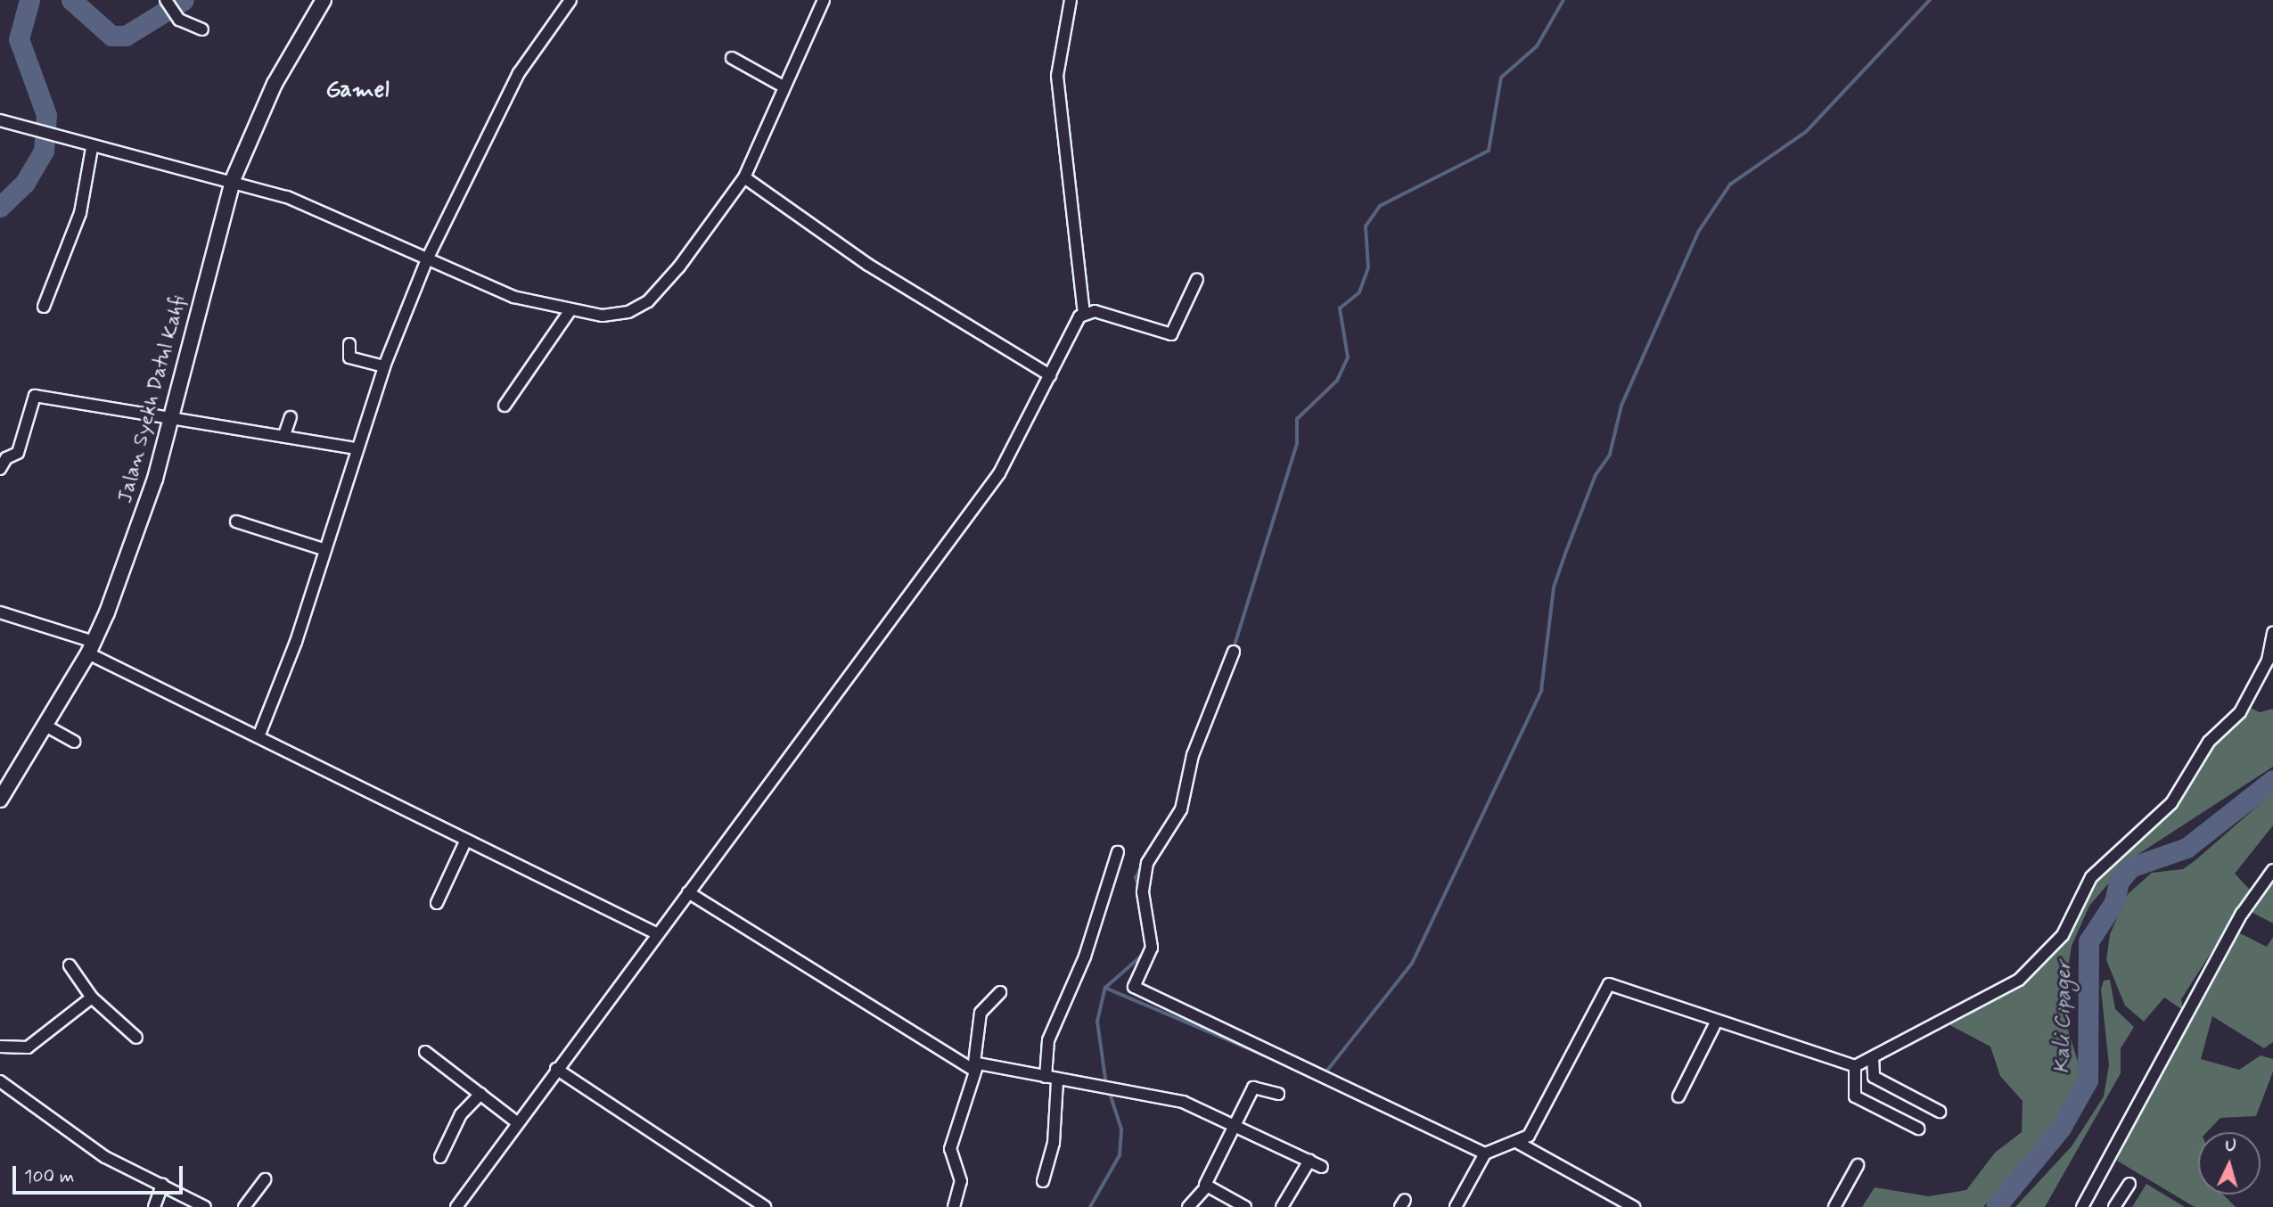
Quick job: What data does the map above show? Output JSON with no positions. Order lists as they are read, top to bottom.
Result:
{
  "streets": {
    "street": ["Jalan Syekh Datul Kahfi"]
  },
  "districts": ["Gamel"],
  "water": ["Kali Cipager"],
  "scale_bar": "100 m",
  "north": "top"
}
